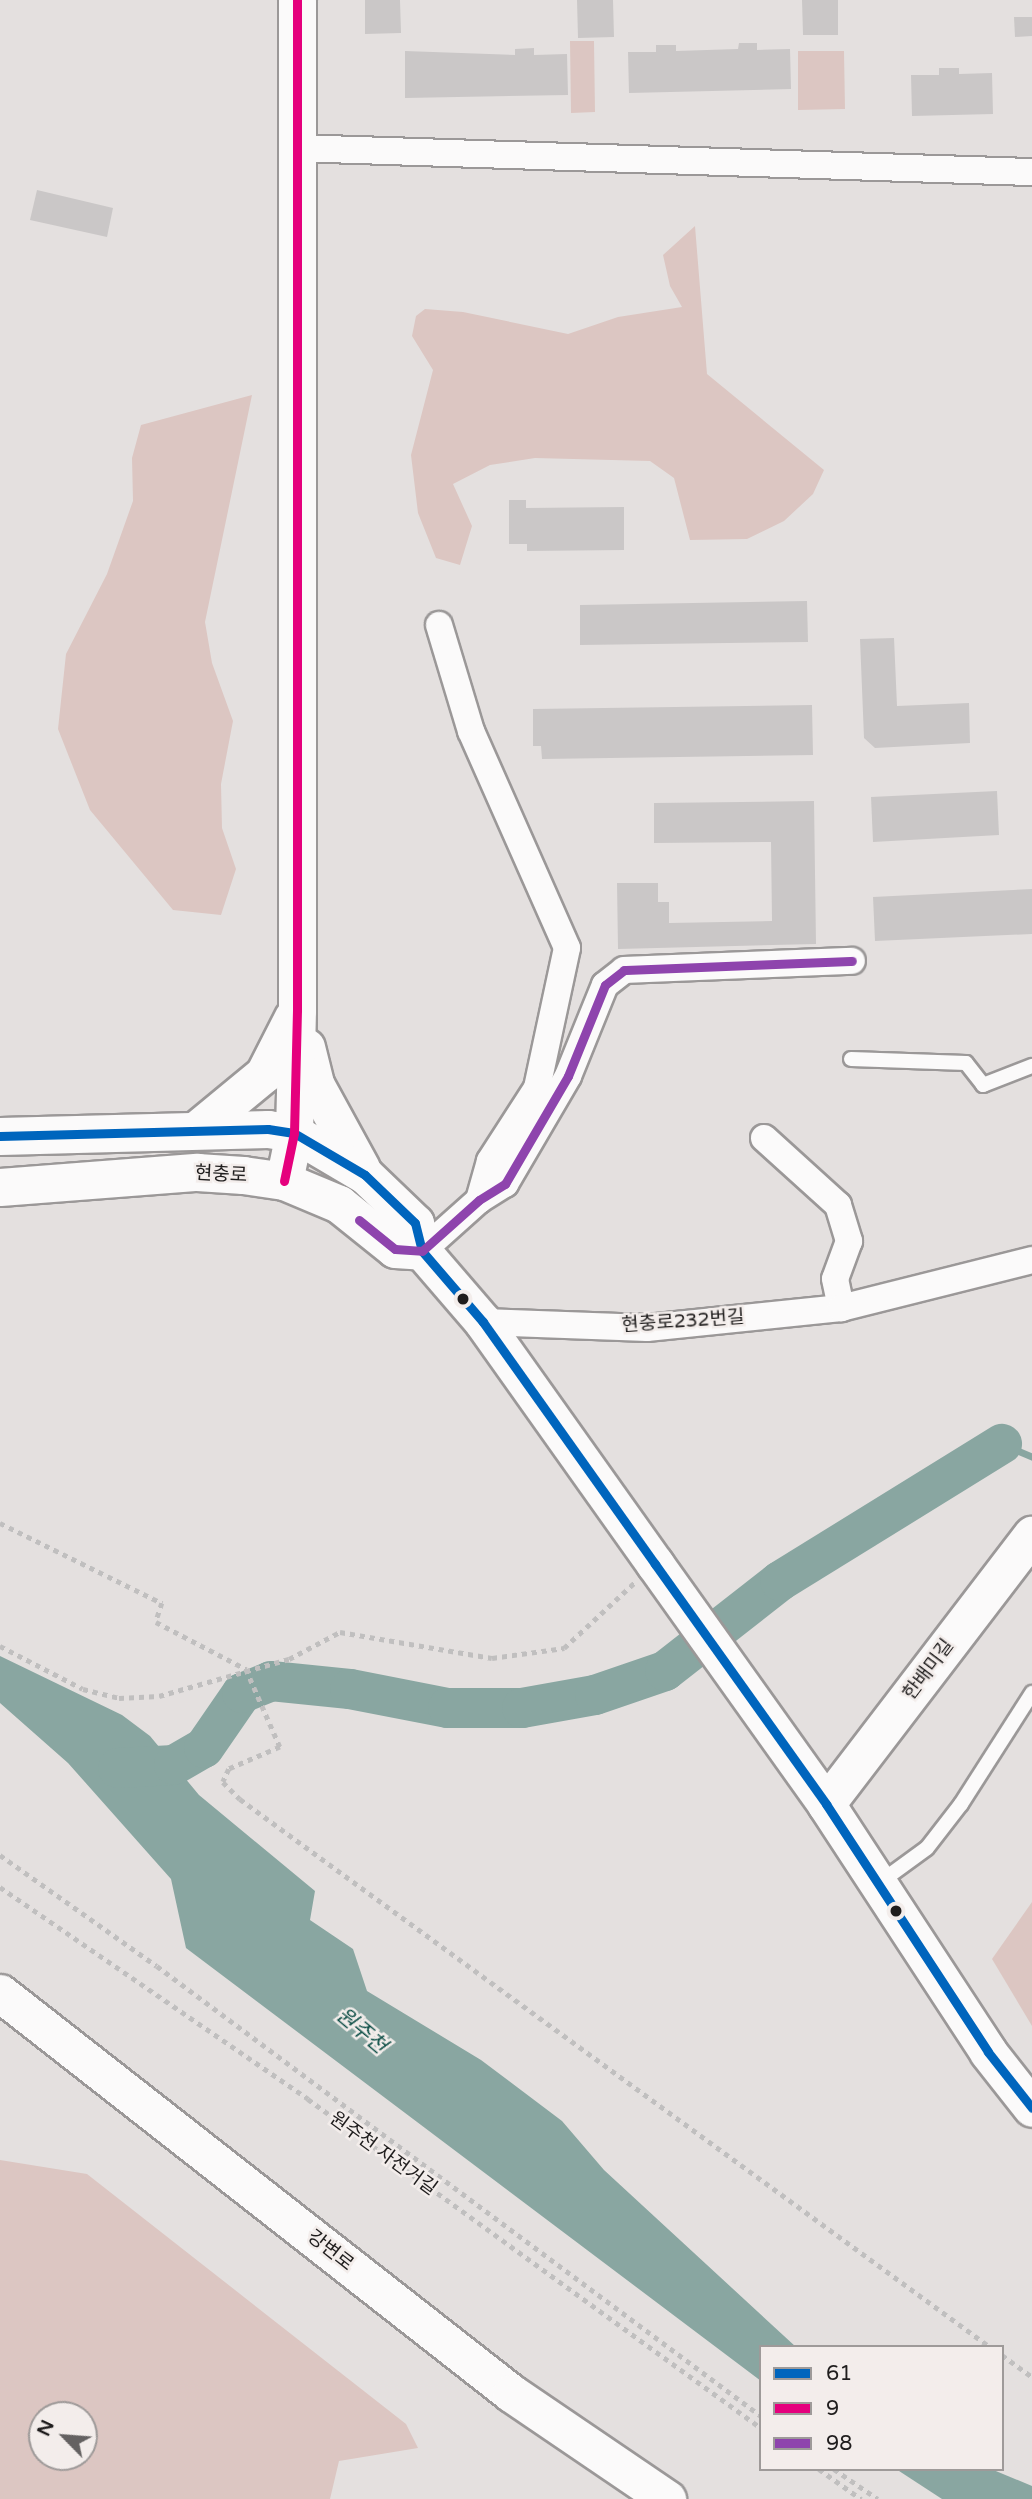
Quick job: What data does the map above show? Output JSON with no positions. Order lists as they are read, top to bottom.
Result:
{
  "streets": {
    "street": [
      "현충로",
      "현충로232번길",
      "한배미길",
      "강변로"
    ],
    "path": ["원주천 자전거길"]
  },
  "water": ["원주천"],
  "lines": ["transit line 9", "transit line 98", "transit line 61"],
  "legend": ["61", "9", "98"],
  "north": "top left"
}
